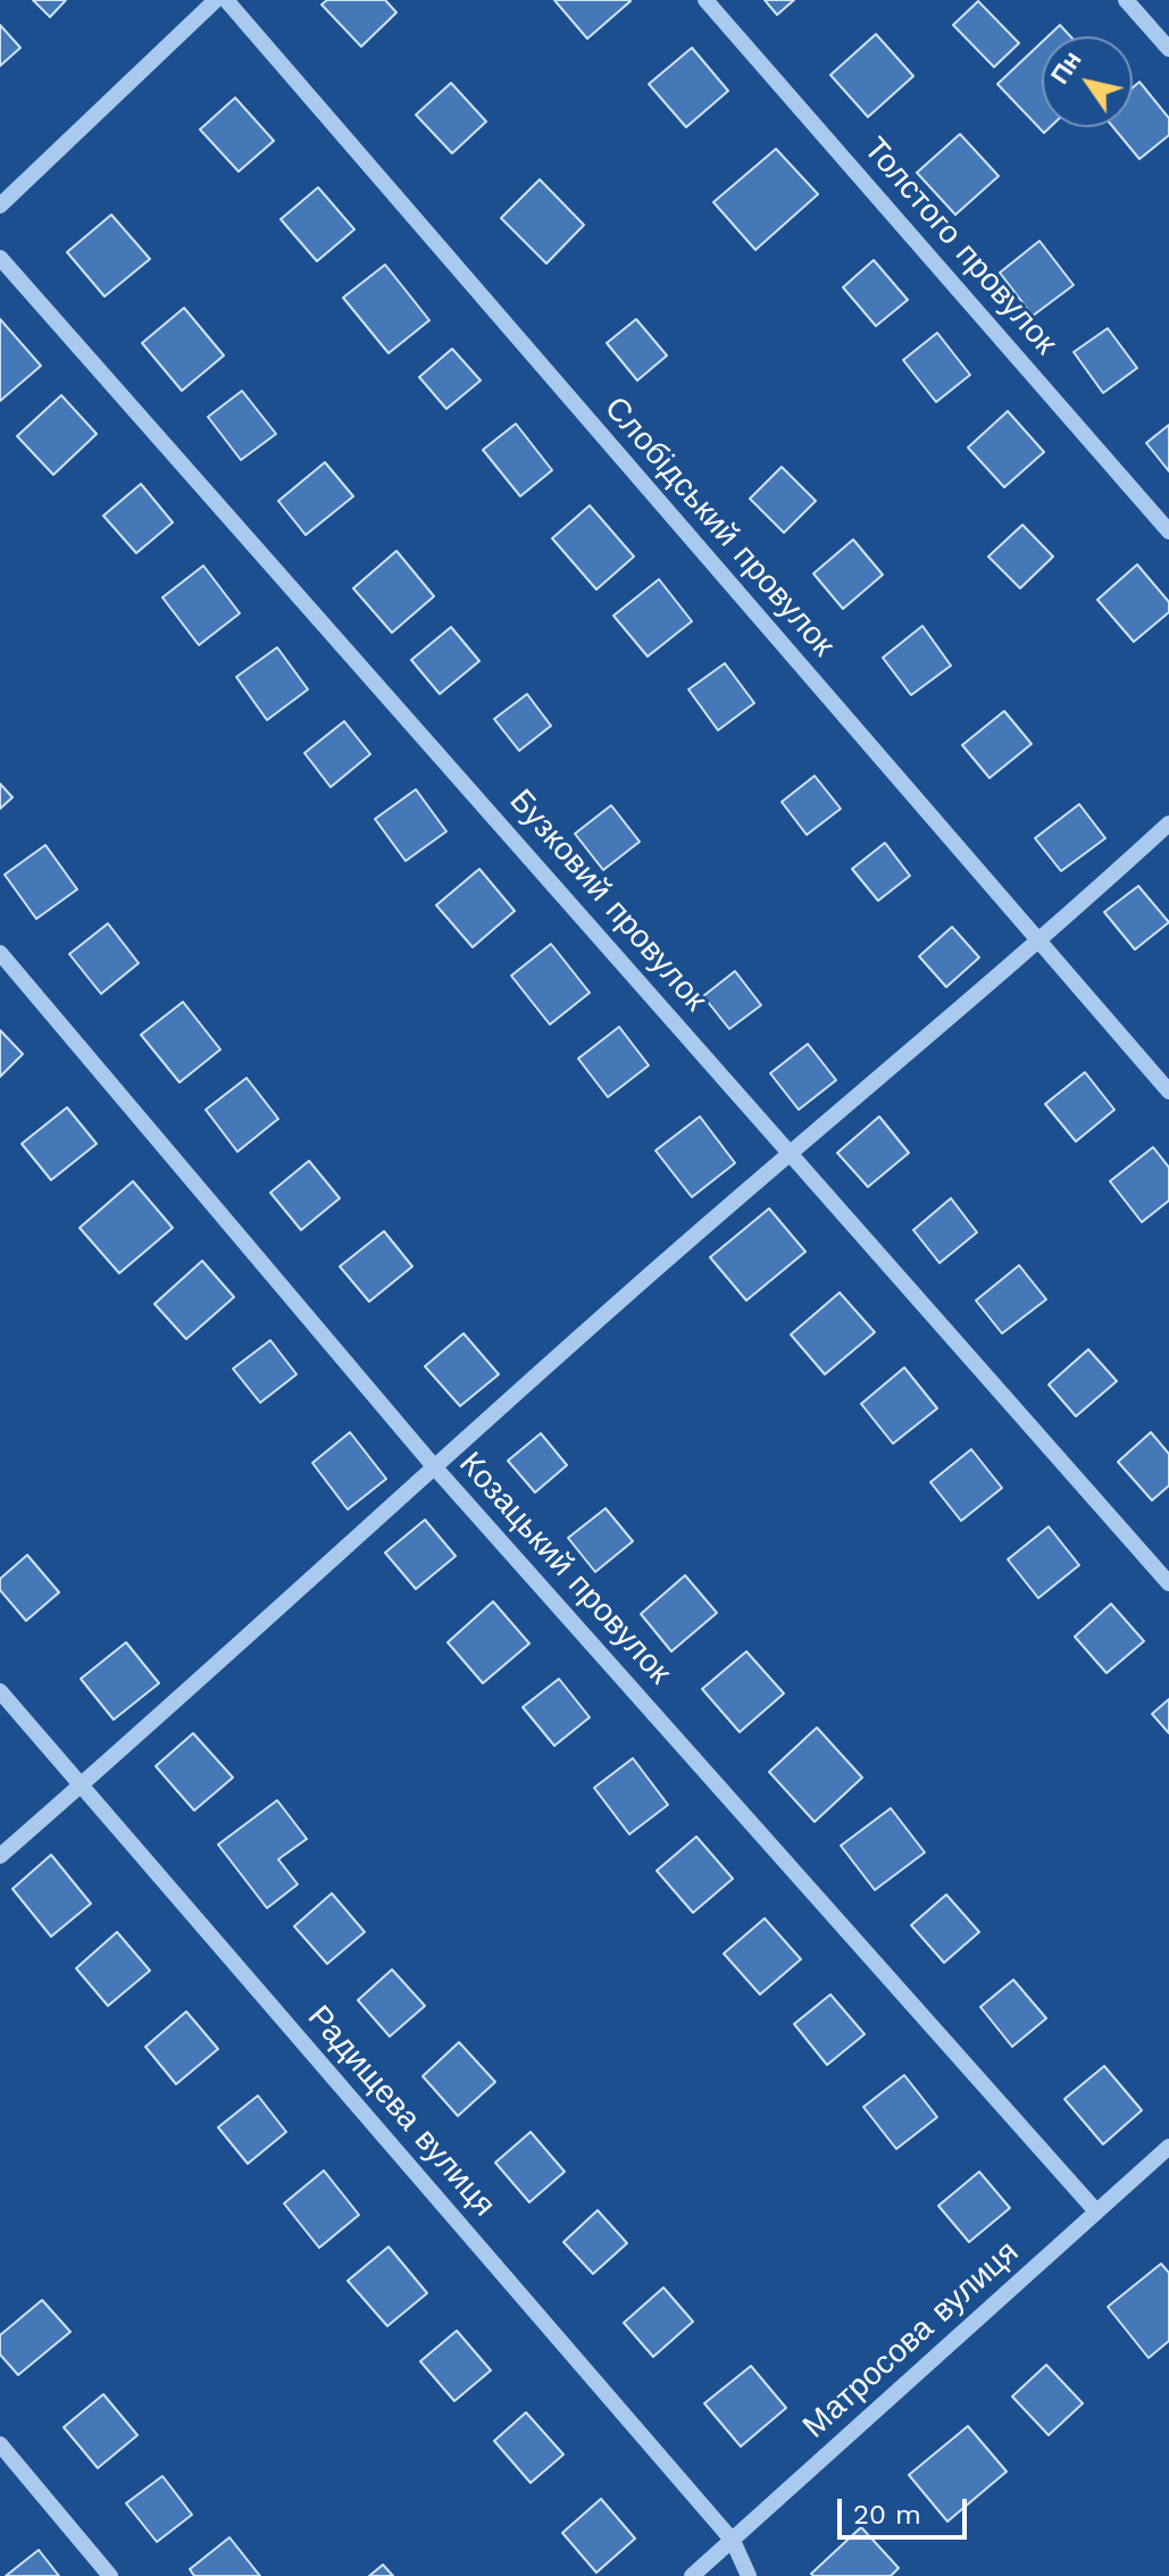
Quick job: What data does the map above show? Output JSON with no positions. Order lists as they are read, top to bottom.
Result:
{
  "streets": {
    "street": [
      "Толстого провулок",
      "Слобідський провулок",
      "Бузковий провулок",
      "Козацький провулок",
      "Радищева вулиця",
      "Матросова вулиця"
    ]
  },
  "crossings": [
    ["Козацький провулок", "Матросова вулиця"],
    ["Радищева вулиця", "Матросова вулиця"]
  ],
  "scale_bar": "20 m",
  "north": "top left"
}
